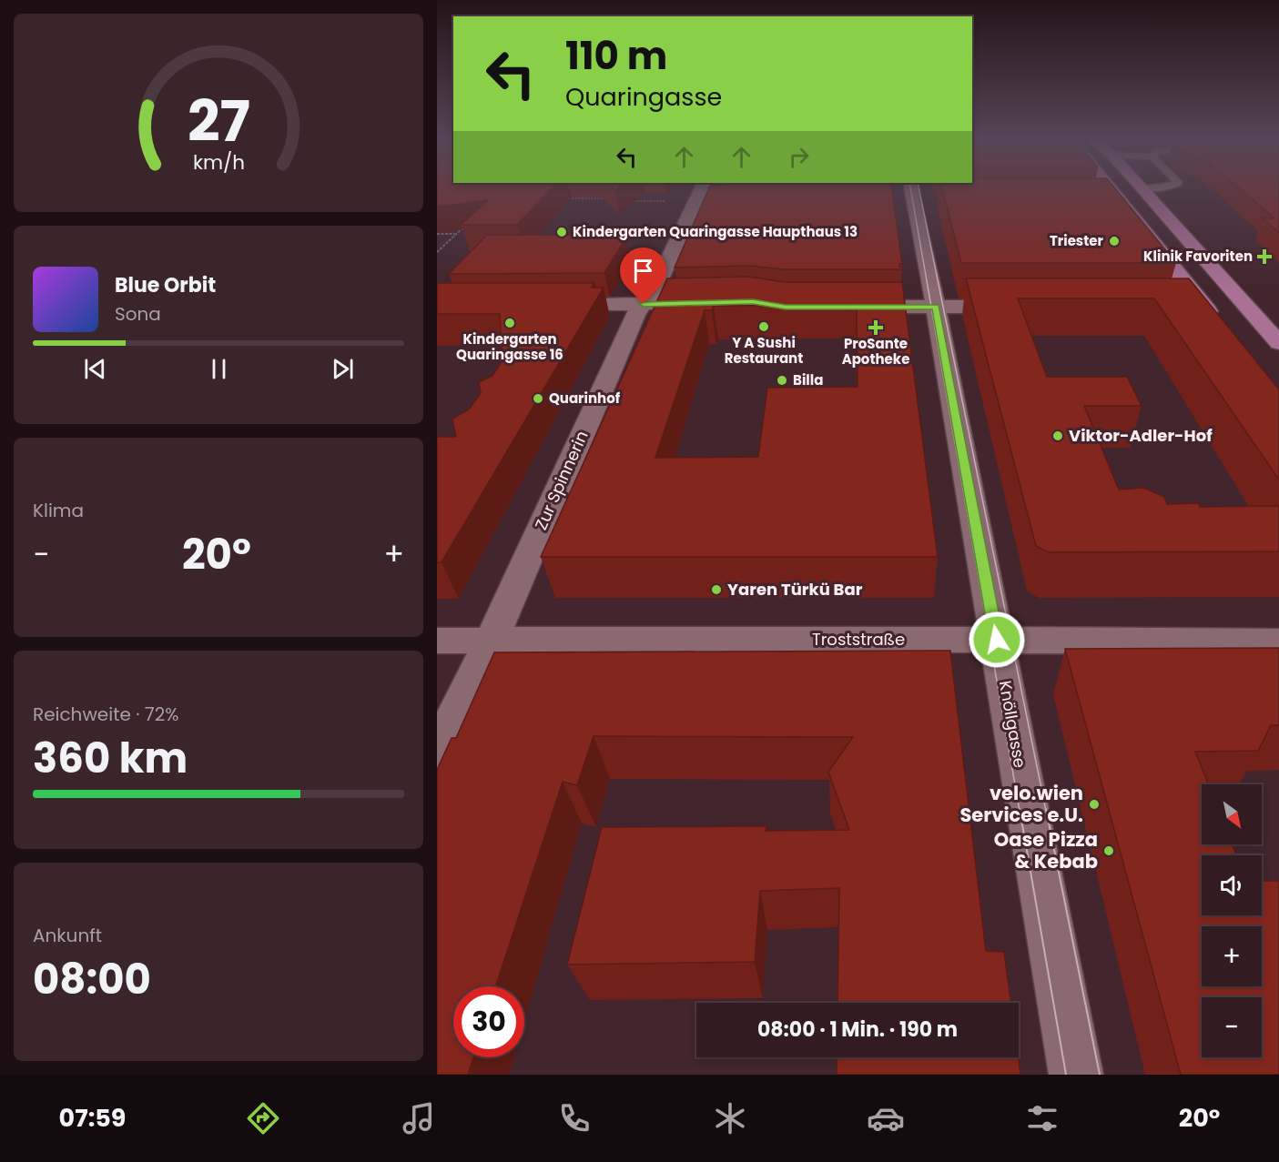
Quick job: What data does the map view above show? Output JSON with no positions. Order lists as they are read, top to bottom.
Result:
{
  "streets": {
    "street": ["Zur Spinnerin", "Troststraße", "Knöllgasse"]
  },
  "crossings": [
    ["Zur Spinnerin", "Troststraße"],
    ["Troststraße", "Knöllgasse"]
  ],
  "places": {
    "other": [
      "Kindergarten Quaringasse Haupthaus 13",
      "Triester",
      "Kindergarten Quaringasse 16",
      "Y A Sushi Restaurant",
      "Billa",
      "Quarinhof",
      "Viktor-Adler-Hof",
      "Yaren Türkü Bar",
      "velo.wien Services e.U.",
      "Oase Pizza & Kebab"
    ],
    "health": ["Klinik Favoriten", "ProSante Apotheke"]
  },
  "north": "bottom right",
  "page": {
    "turn": ["110 m", "Quaringasse"],
    "song": ["Blue Orbit", "Sona"],
    "tile": [
      "Klima",
      ["Reichweite · 72%", "360 km"],
      ["Ankunft", "08:00"]
    ],
    "heat": ["−", "20°", "+"],
    "map_buttons": ["+", "−"],
    "limit": "30",
    "trip": "08:00 · 1 Min. · 190 m",
    "tabs": ["07:59", "20°"],
    "gauge": ["27", "km/h"]
  }
}
